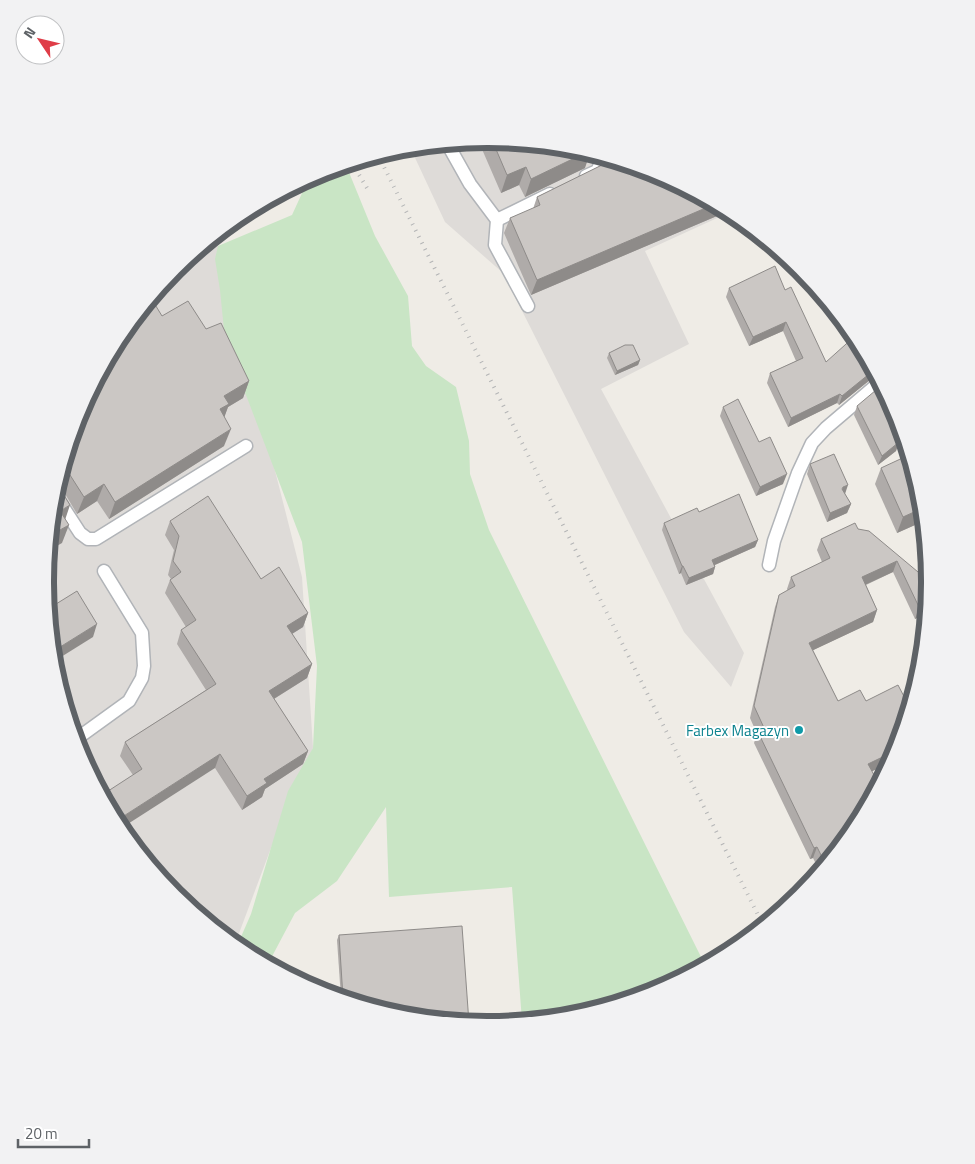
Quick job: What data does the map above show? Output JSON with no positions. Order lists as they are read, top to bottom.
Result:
{
  "places": ["Farbex Magazyn"],
  "scale_bar": "20 m",
  "north": "top left"
}
